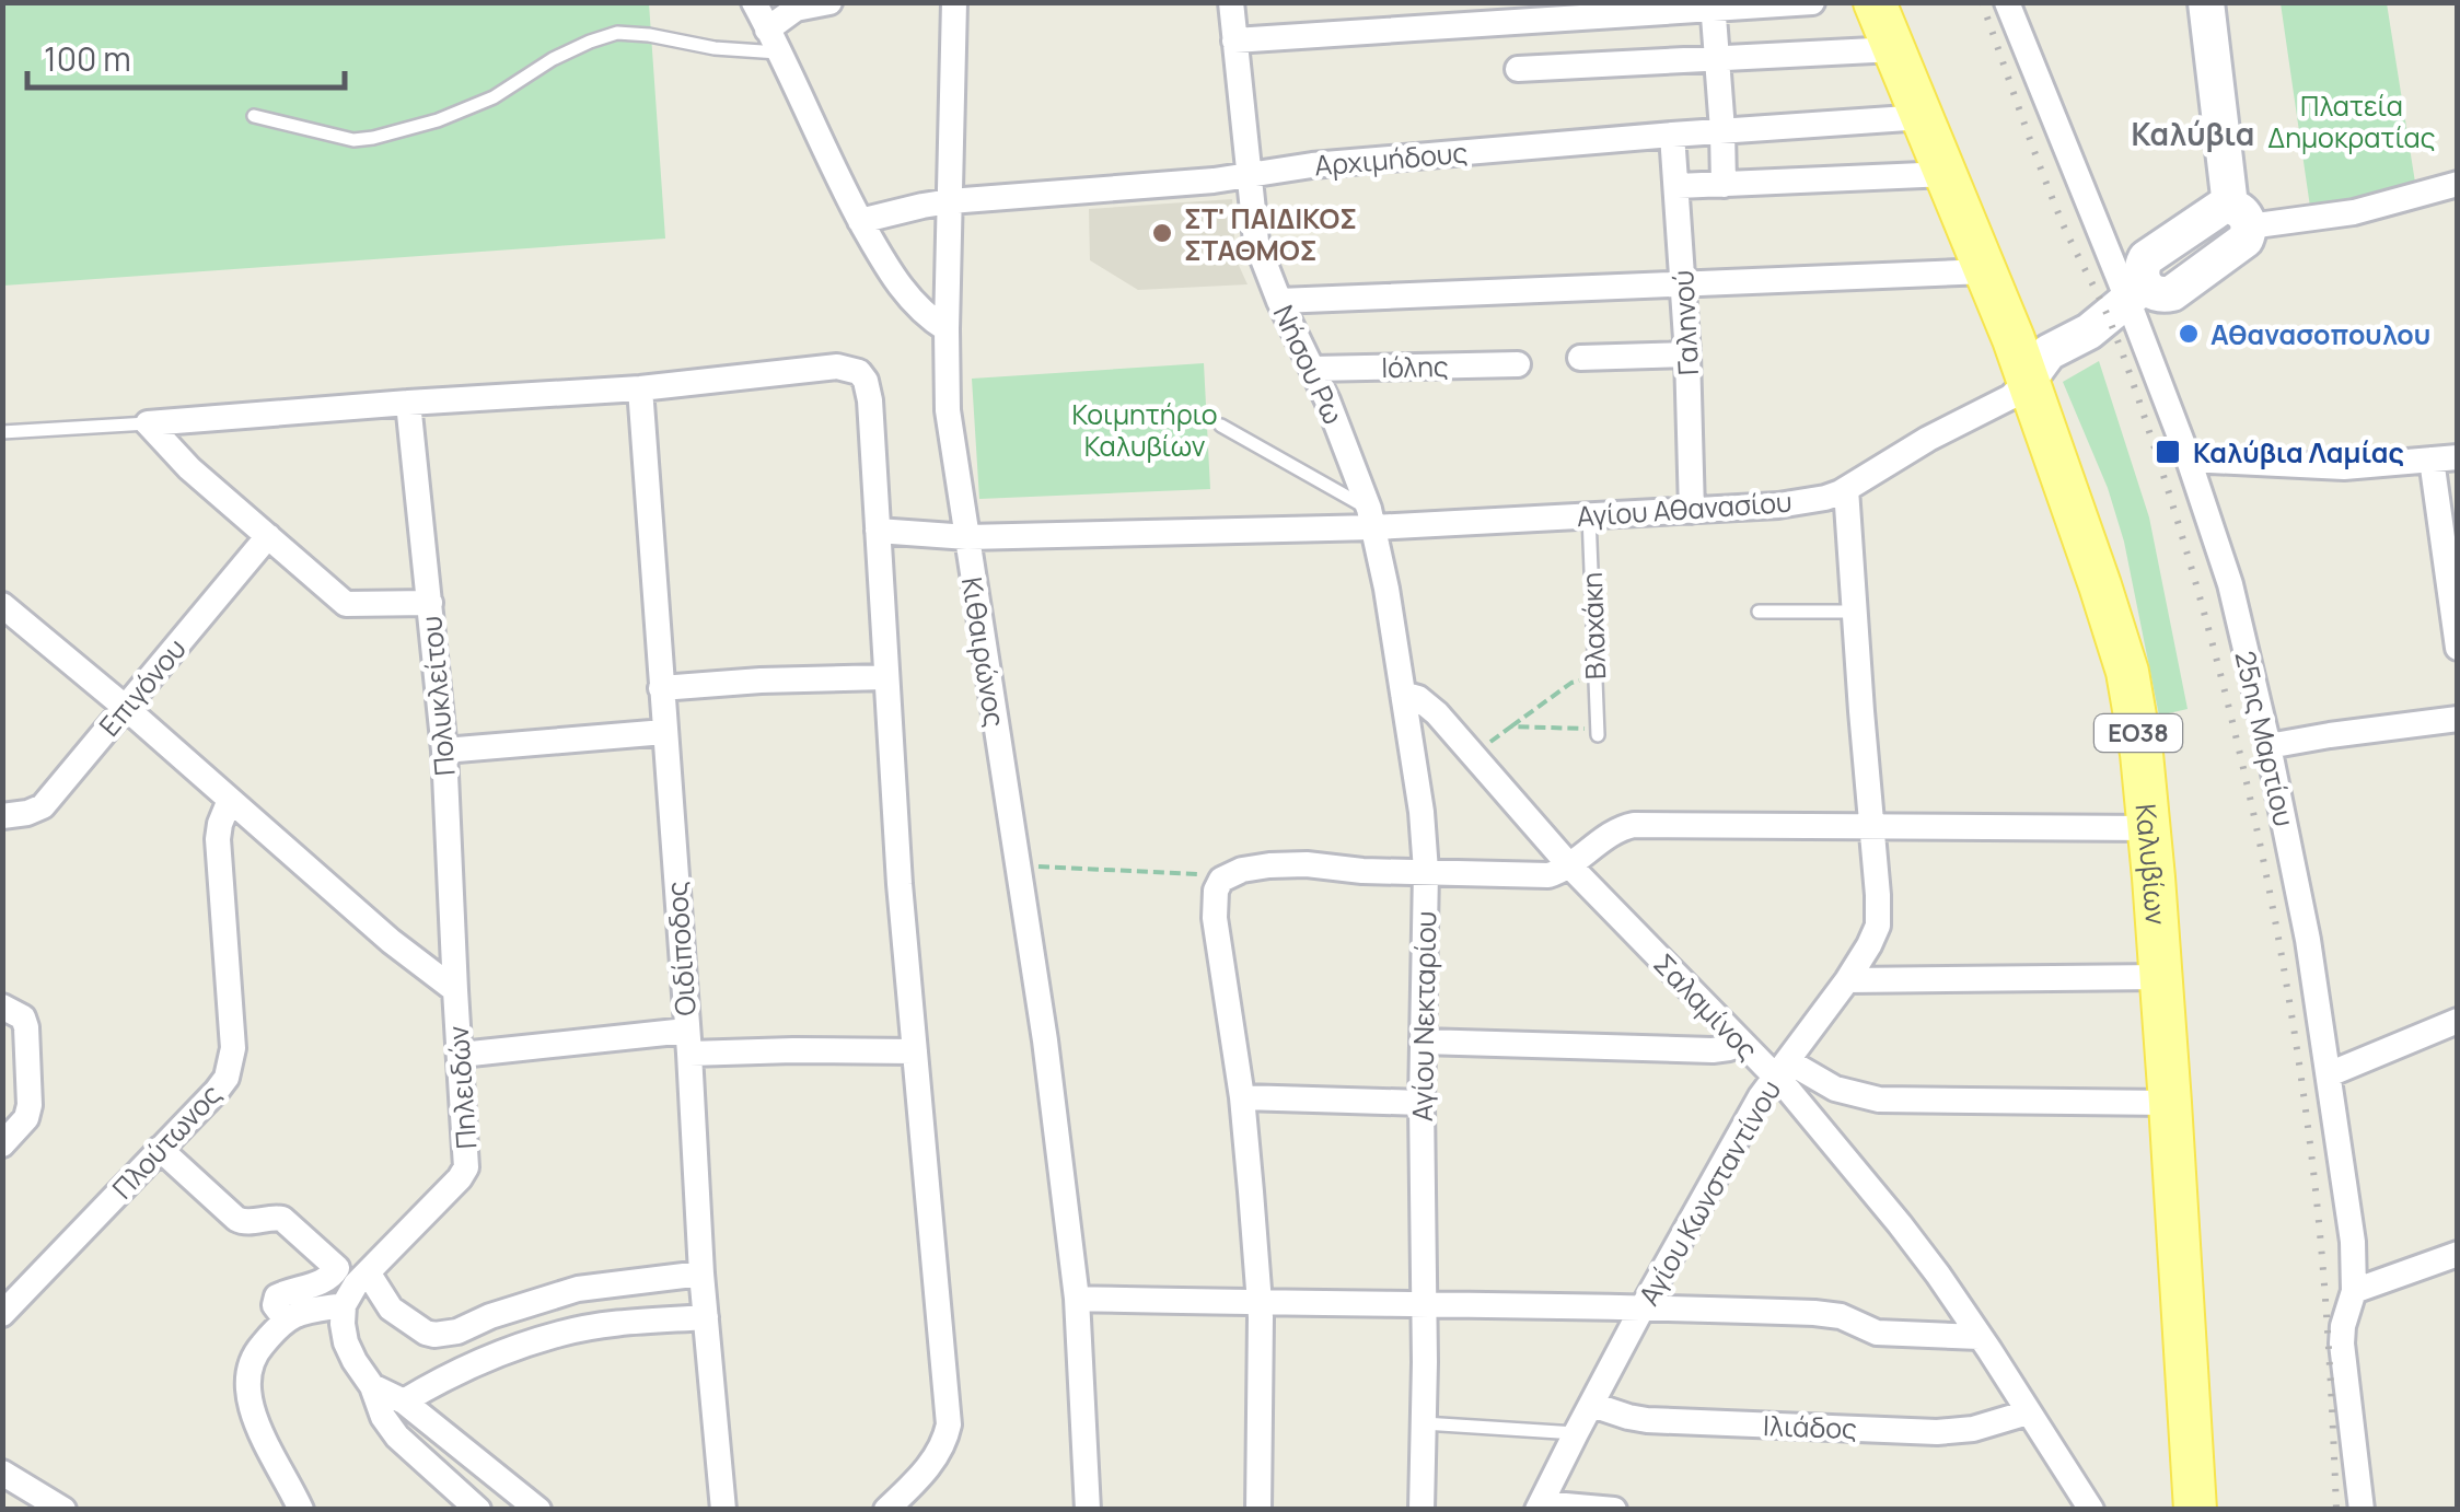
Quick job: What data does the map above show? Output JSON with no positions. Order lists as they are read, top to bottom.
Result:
{
  "streets": {
    "main road": ["ΕΟ38", "Καλυβίων"],
    "street": [
      "Αρχιμήδους",
      "Γαληνού",
      "Νήσου Ρω",
      "Ιόλης",
      "Αγίου Αθανασίου",
      "Κιθαιρώνος",
      "Επιγόνου",
      "Πολυκλείτου",
      "25ης Μαρτίου",
      "Οιδίποδος",
      "Σαλαμίνος",
      "Αγίου Νεκταρίου",
      "Πηλειδών",
      "Πλούτωνος",
      "Αγίου Κωνσταντίνου",
      "Ιλιάδος"
    ],
    "lane": ["Βλαχάκη"]
  },
  "crossings": [
    ["Αρχιμήδους", "Γαληνού"],
    ["Αρχιμήδους", "Νήσου Ρω"],
    ["Αρχιμήδους", "Κιθαιρώνος"],
    ["Αρχιμήδους", "Καλυβίων"],
    ["Γαληνού", "Αγίου Αθανασίου"],
    ["Νήσου Ρω", "Ιόλης"],
    ["Νήσου Ρω", "Αγίου Αθανασίου"],
    ["Νήσου Ρω", "Αγίου Νεκταρίου"],
    ["Αγίου Αθανασίου", "Βλαχάκη"],
    ["Αγίου Αθανασίου", "Κιθαιρώνος"],
    ["Αγίου Αθανασίου", "Καλυβίων"],
    ["Αγίου Αθανασίου", "Αγίου Νεκταρίου"],
    ["Αγίου Αθανασίου", "Αγίου Κωνσταντίνου"],
    ["Επιγόνου", "Πηλειδών"],
    ["Πολυκλείτου", "Πηλειδών"],
    ["Σαλαμίνος", "Αγίου Νεκταρίου"],
    ["Σαλαμίνος", "Αγίου Κωνσταντίνου"],
    ["Σαλαμίνος", "Ιλιάδος"],
    ["Πηλειδών", "Πλούτωνος"],
    ["Αγίου Κωνσταντίνου", "Ιλιάδος"]
  ],
  "districts": ["Καλύβια"],
  "parks": ["Πλατεία Δημοκρατίας", "Κοιμητήριο Καλυβίων"],
  "places": {
    "other": ["ΣΤ' ΠΑΙΔΙΚΟΣ ΣΤΑΘΜΟΣ", "Αθανασοπουλου"],
    "transit": ["Καλύβια Λαμίας"]
  },
  "scale_bar": "100 m"
}
